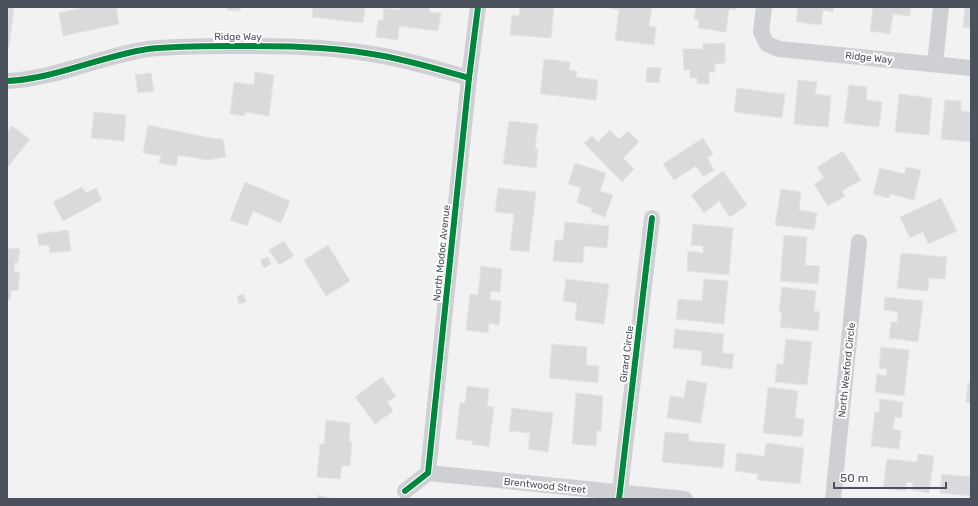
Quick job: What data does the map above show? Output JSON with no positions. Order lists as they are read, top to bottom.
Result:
{
  "streets": {
    "street": [
      "Ridge Way",
      "North Modoc Avenue",
      "Girard Circle",
      "North Wexford Circle",
      "Brentwood Street"
    ]
  },
  "crossings": [
    ["Ridge Way", "North Modoc Avenue"],
    ["North Modoc Avenue", "Brentwood Street"],
    ["Girard Circle", "Brentwood Street"]
  ],
  "scale_bar": "50 m"
}
